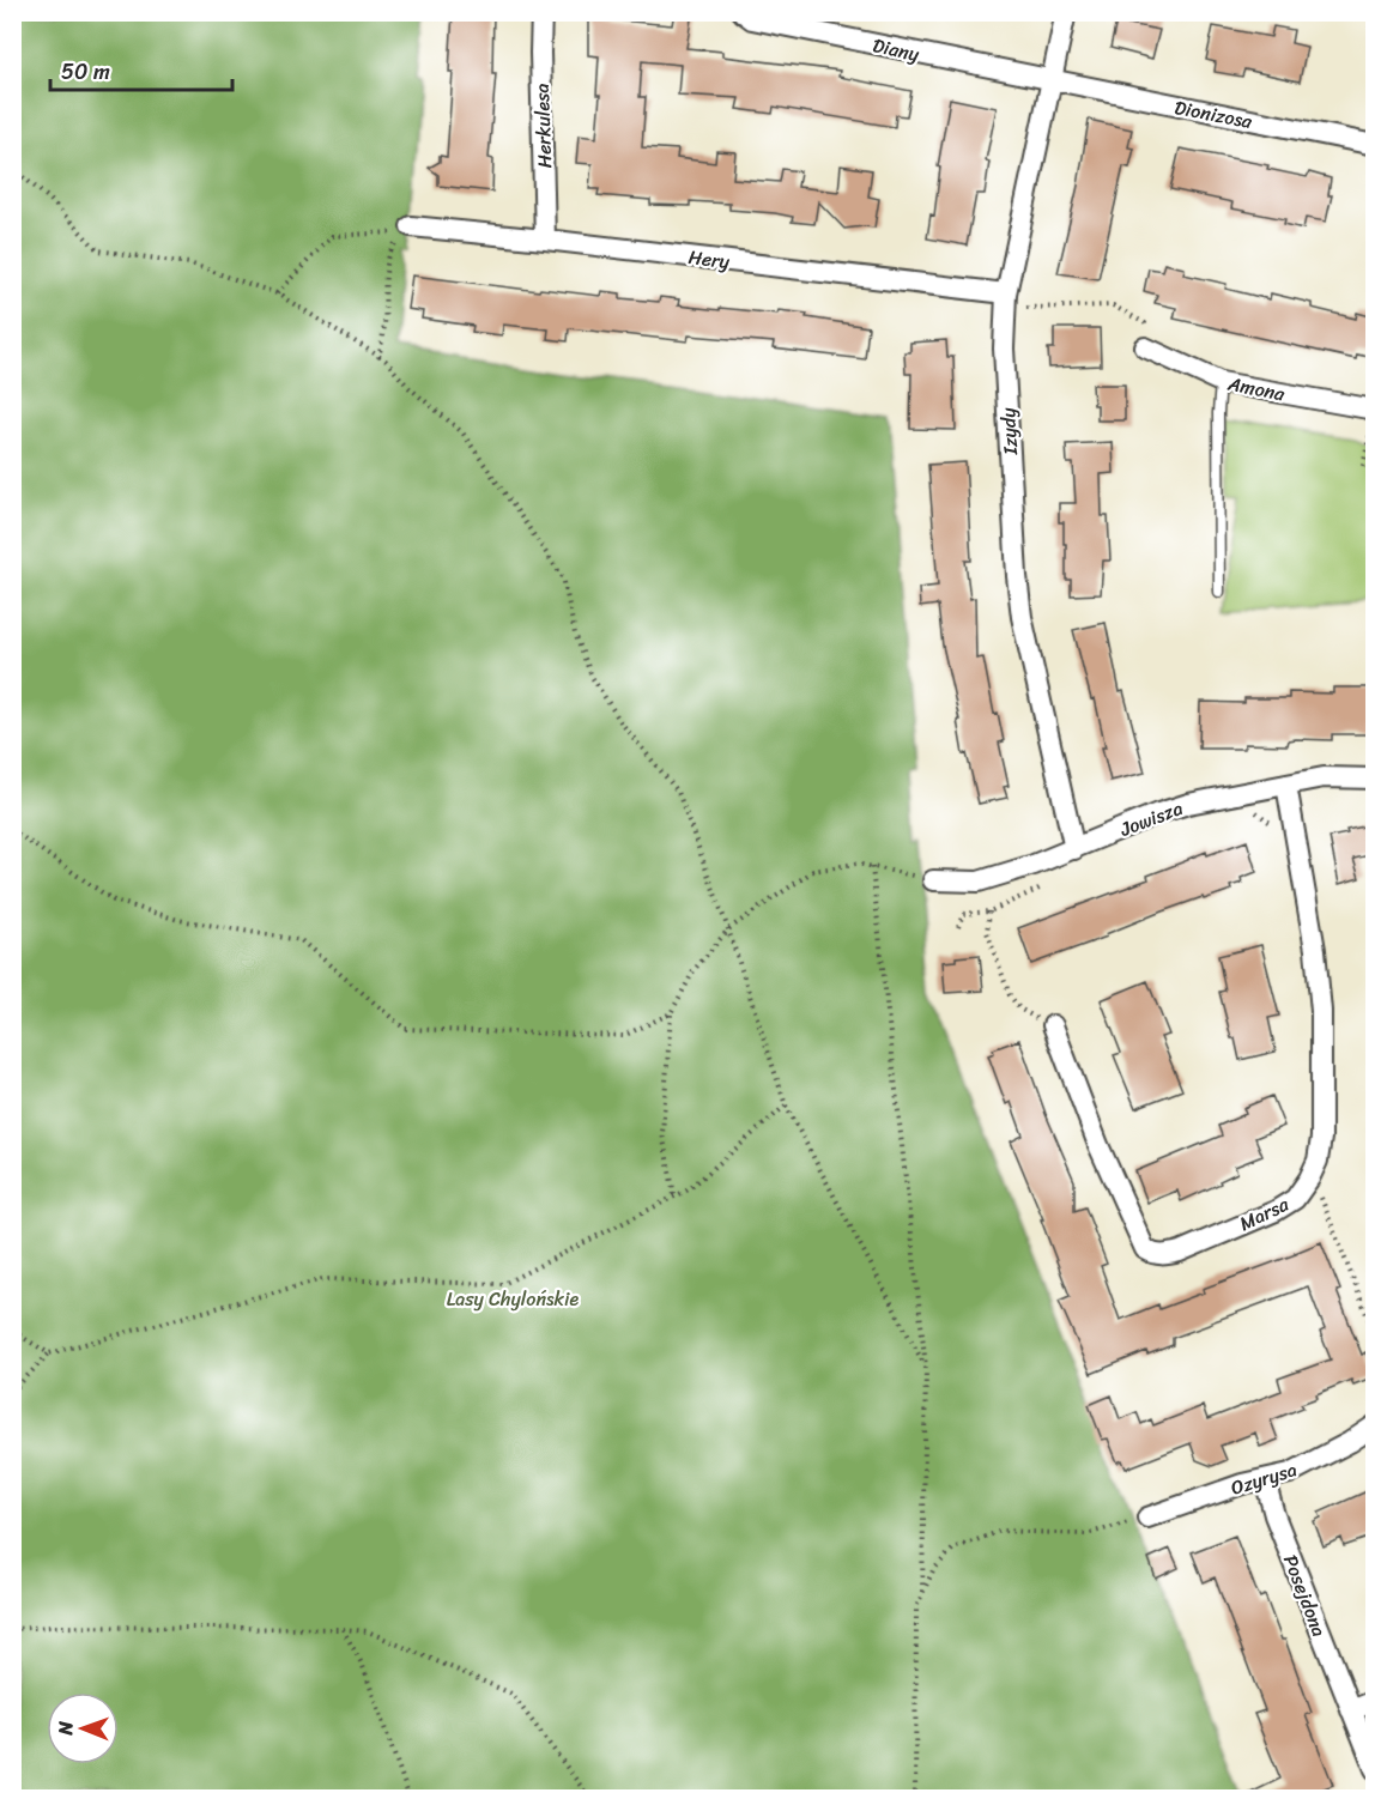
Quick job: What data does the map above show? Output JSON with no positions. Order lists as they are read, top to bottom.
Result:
{
  "streets": {
    "street": [
      "Diany",
      "Dionizosa",
      "Herkulesa",
      "Hery",
      "Amona",
      "Izydy",
      "Jowisza",
      "Marsa",
      "Ozyrysa",
      "Posejdona"
    ]
  },
  "crossings": [
    ["Diany", "Dionizosa"],
    ["Diany", "Izydy"],
    ["Dionizosa", "Izydy"],
    ["Herkulesa", "Hery"],
    ["Hery", "Izydy"],
    ["Izydy", "Jowisza"],
    ["Jowisza", "Marsa"],
    ["Ozyrysa", "Posejdona"]
  ],
  "parks": ["Lasy Chylońskie"],
  "scale_bar": "50 m",
  "north": "left"
}
